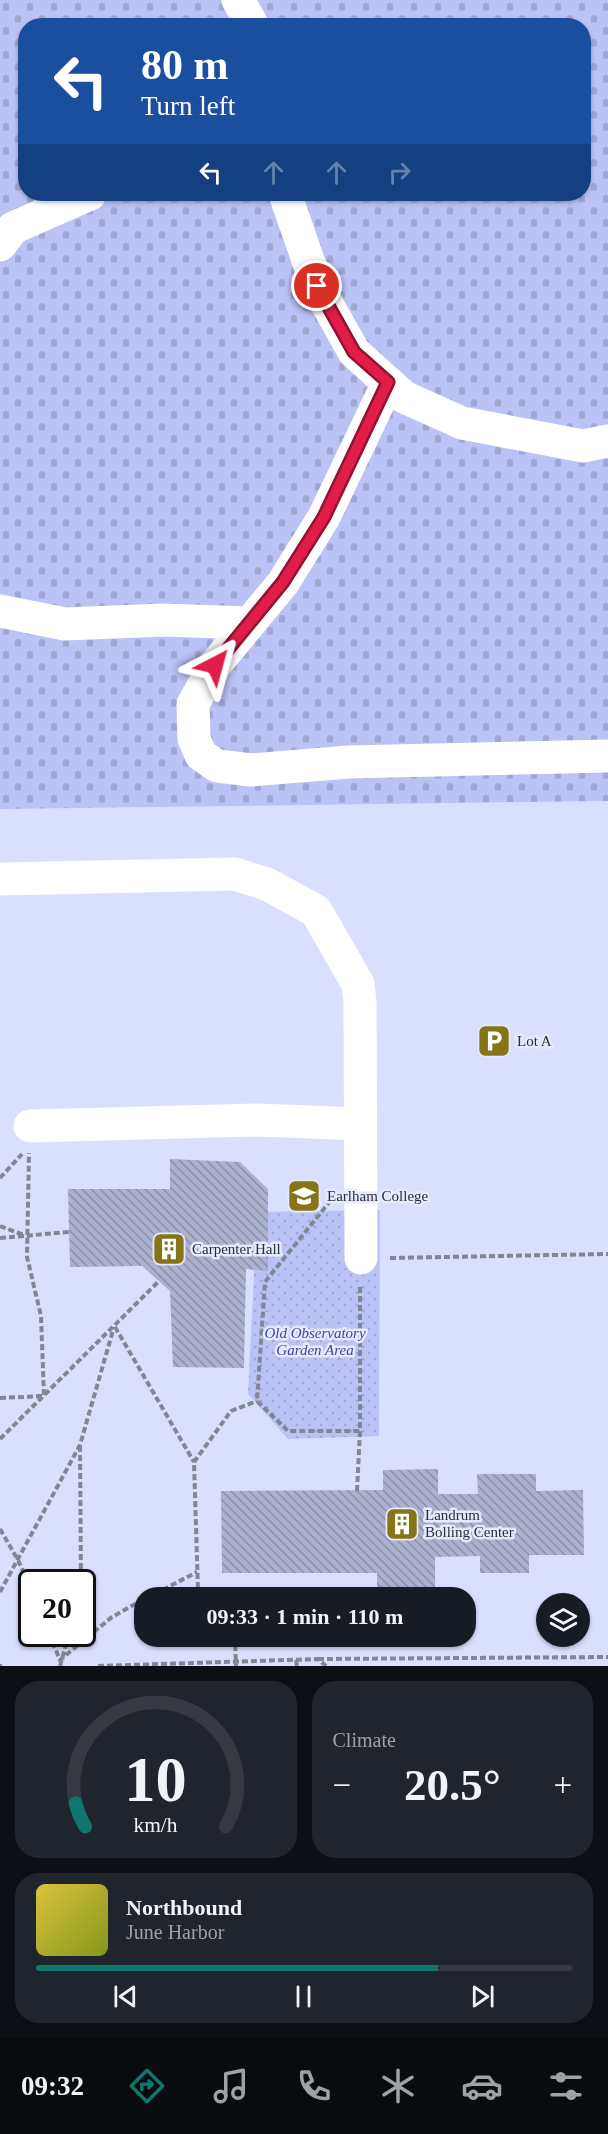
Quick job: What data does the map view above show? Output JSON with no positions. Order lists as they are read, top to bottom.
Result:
{
  "parks": ["Old Observatory Garden Area"],
  "places": {
    "parking": ["Lot A"],
    "school or university": ["Earlham College"],
    "building": ["Carpenter Hall", "Landrum Bolling Center"]
  },
  "page": {
    "turn": ["80 m", "Turn left"],
    "limit": "20",
    "trip": "09:33 · 1 min · 110 m",
    "tile": "Climate",
    "heat": ["−", "20.5°", "+"],
    "song": ["Northbound", "June Harbor"],
    "tabs": "09:32",
    "gauge": ["10", "km/h"]
  }
}
